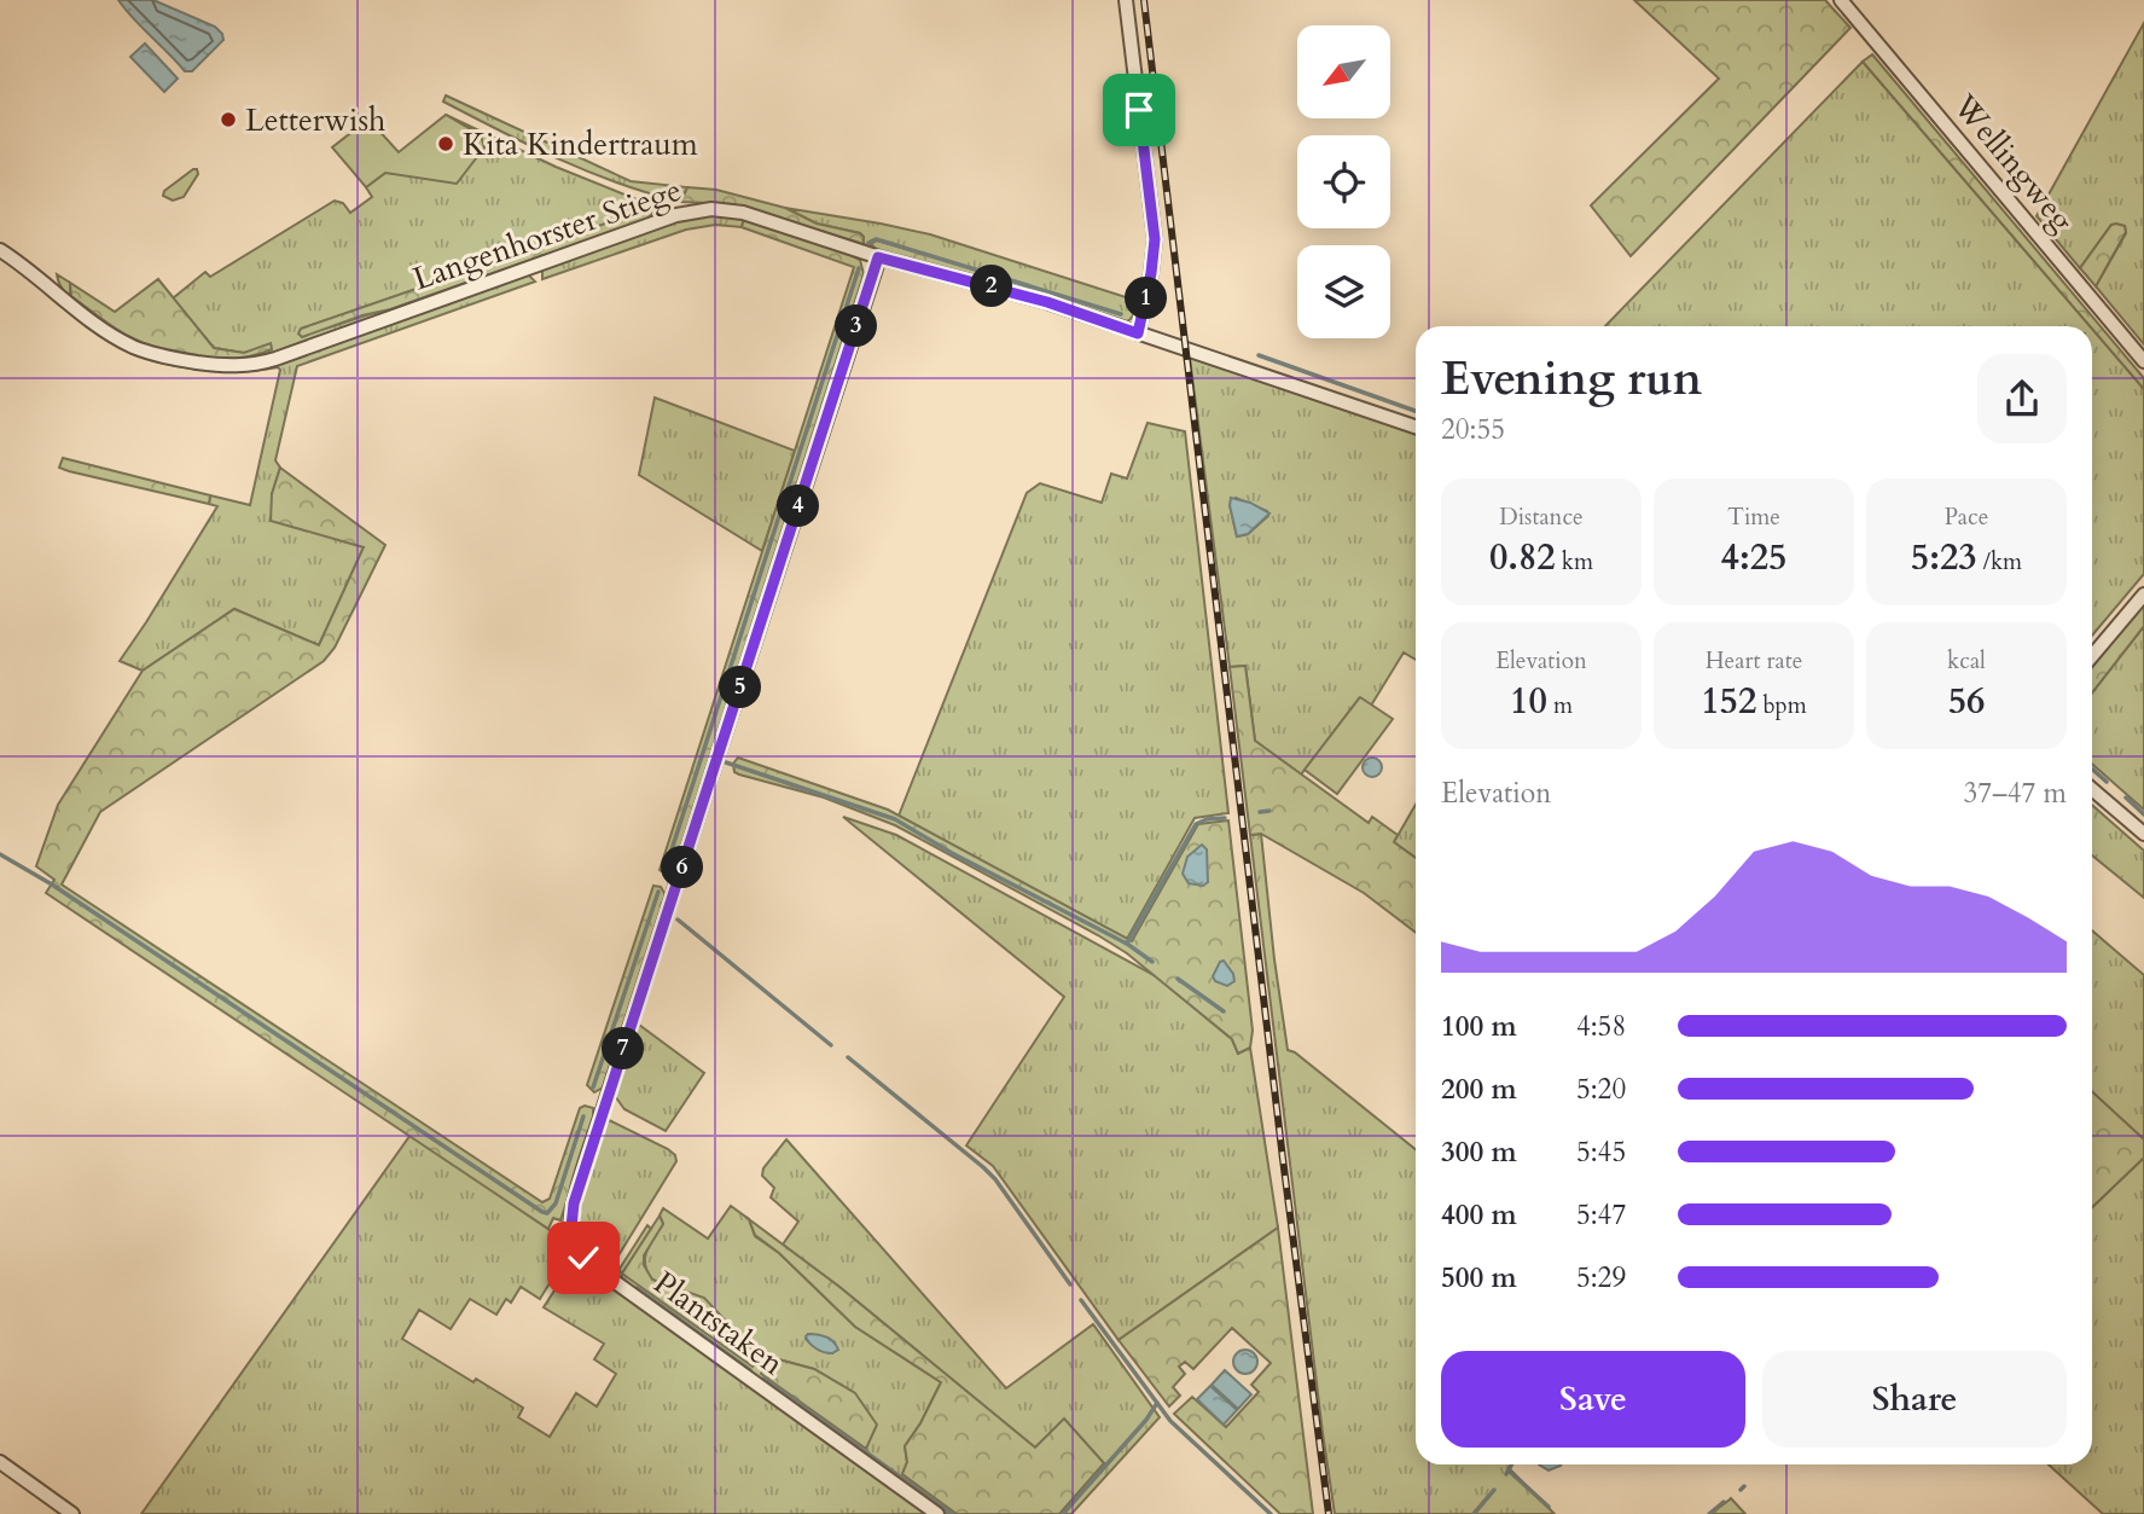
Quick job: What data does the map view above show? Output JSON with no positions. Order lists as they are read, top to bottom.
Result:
{
  "streets": {
    "street": ["Wellingweg", "Langenhorster Stiege", "Plantstaken"]
  },
  "crossings": [
    ["Langenhorster Stiege", "Plantstaken"]
  ],
  "places": ["Letterwish", "Kita Kindertraum"],
  "north": "bottom left",
  "page": {
    "pins": [
      "2",
      "1",
      "3",
      "4",
      "5",
      "6",
      "7"
    ],
    "heading": ["Evening run", "20:55"],
    "stats": [
      ["Distance", "0.82 km"],
      ["Time", "4:25"],
      ["Pace", "5:23 /km"],
      ["Elevation", "10 m"],
      ["Heart rate", "152 bpm"],
      ["kcal", "56"]
    ],
    "chart": ["Elevation", "37–47 m"],
    "list": [
      {
        "name": "100 m",
        "note": "4:58"
      },
      {
        "name": "200 m",
        "note": "5:20"
      },
      {
        "name": "300 m",
        "note": "5:45"
      },
      {
        "name": "400 m",
        "note": "5:47"
      },
      {
        "name": "500 m",
        "note": "5:29"
      }
    ],
    "buttons": ["Save", "Share"]
  }
}
